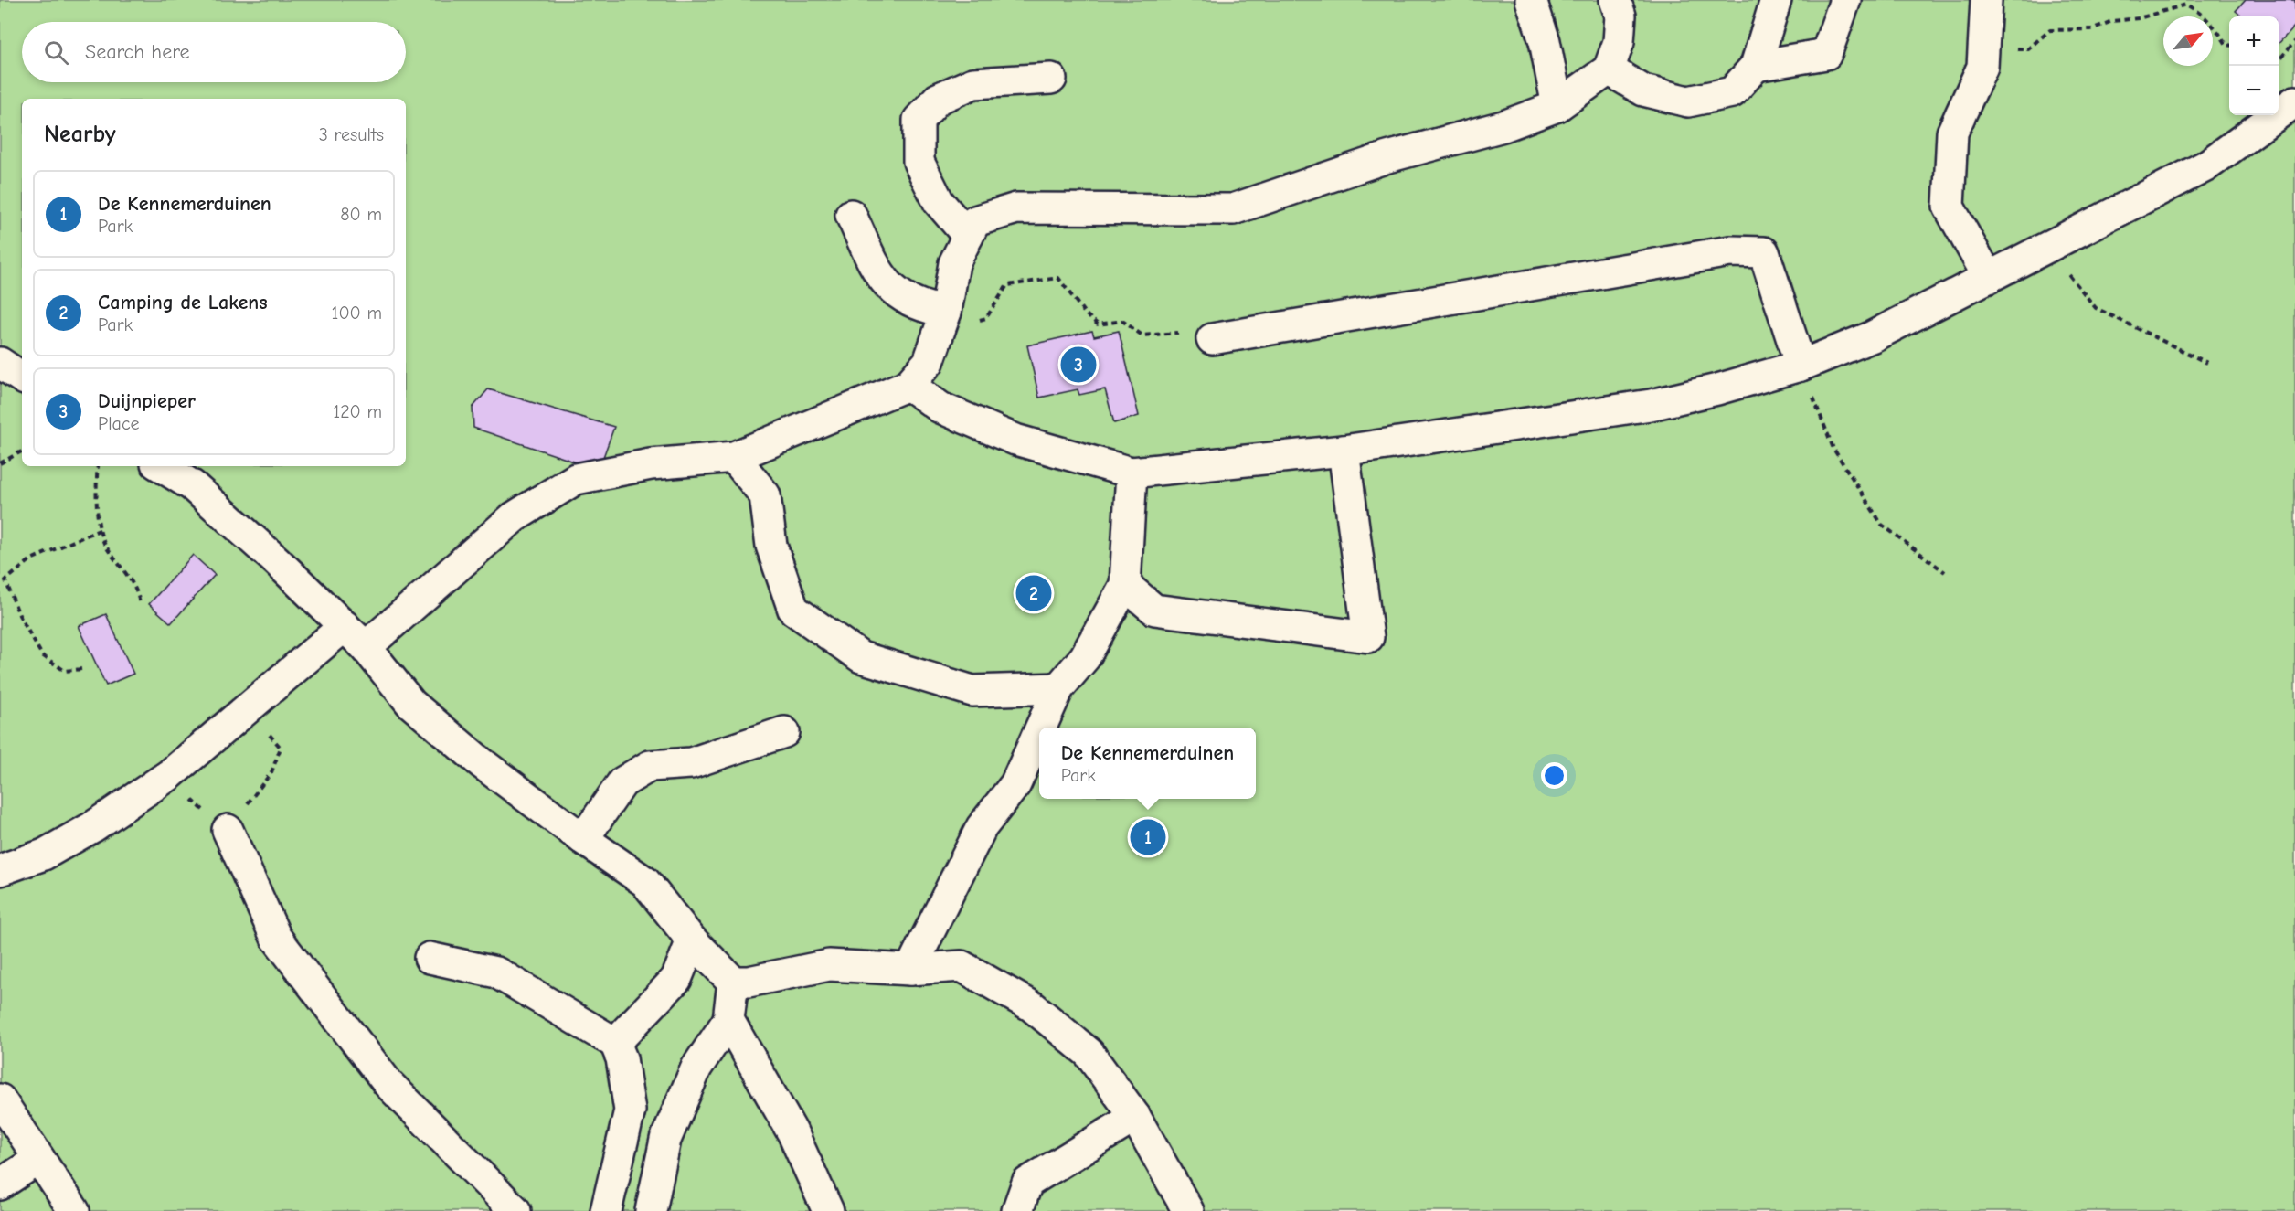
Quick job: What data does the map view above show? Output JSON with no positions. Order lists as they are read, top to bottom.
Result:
{
  "north": "top right",
  "page": {
    "map_buttons": ["+", "−"],
    "search": "Search here",
    "heading": ["Nearby", "3 results"],
    "list": [
      {
        "mark": "1",
        "name": "De Kennemerduinen",
        "note": "Park",
        "value": "80 m"
      },
      {
        "mark": "2",
        "name": "Camping de Lakens",
        "note": "Park",
        "value": "100 m"
      },
      {
        "mark": "3",
        "name": "Duijnpieper",
        "note": "Place",
        "value": "120 m"
      }
    ],
    "pins": ["3", "2", "1"],
    "popup": ["De Kennemerduinen", "Park"]
  }
}
